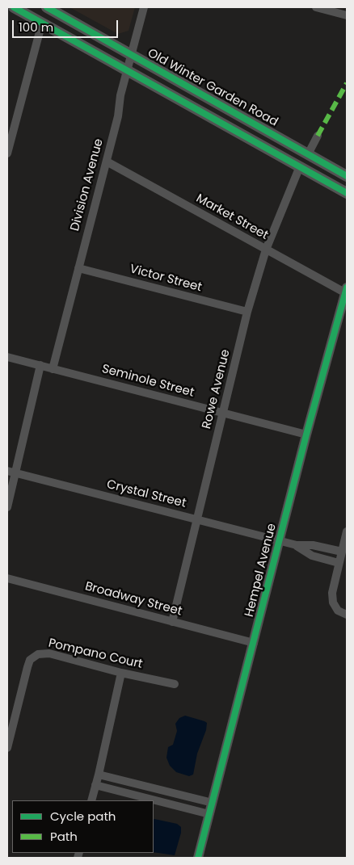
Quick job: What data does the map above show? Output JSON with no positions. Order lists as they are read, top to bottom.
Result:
{
  "streets": {
    "main road": ["Old Winter Garden Road"],
    "street": [
      "Division Avenue",
      "Market Street",
      "Victor Street",
      "Seminole Street",
      "Rowe Avenue",
      "Crystal Street",
      "Hempel Avenue",
      "Broadway Street",
      "Pompano Court"
    ]
  },
  "crossings": [
    ["Old Winter Garden Road", "Division Avenue"],
    ["Division Avenue", "Market Street"],
    ["Division Avenue", "Victor Street"],
    ["Division Avenue", "Seminole Street"],
    ["Market Street", "Rowe Avenue"],
    ["Market Street", "Hempel Avenue"],
    ["Victor Street", "Rowe Avenue"],
    ["Seminole Street", "Rowe Avenue"],
    ["Seminole Street", "Hempel Avenue"],
    ["Rowe Avenue", "Crystal Street"],
    ["Rowe Avenue", "Broadway Street"],
    ["Crystal Street", "Hempel Avenue"],
    ["Hempel Avenue", "Broadway Street"]
  ],
  "legend": ["Cycle path", "Path"],
  "scale_bar": "100 m"
}
